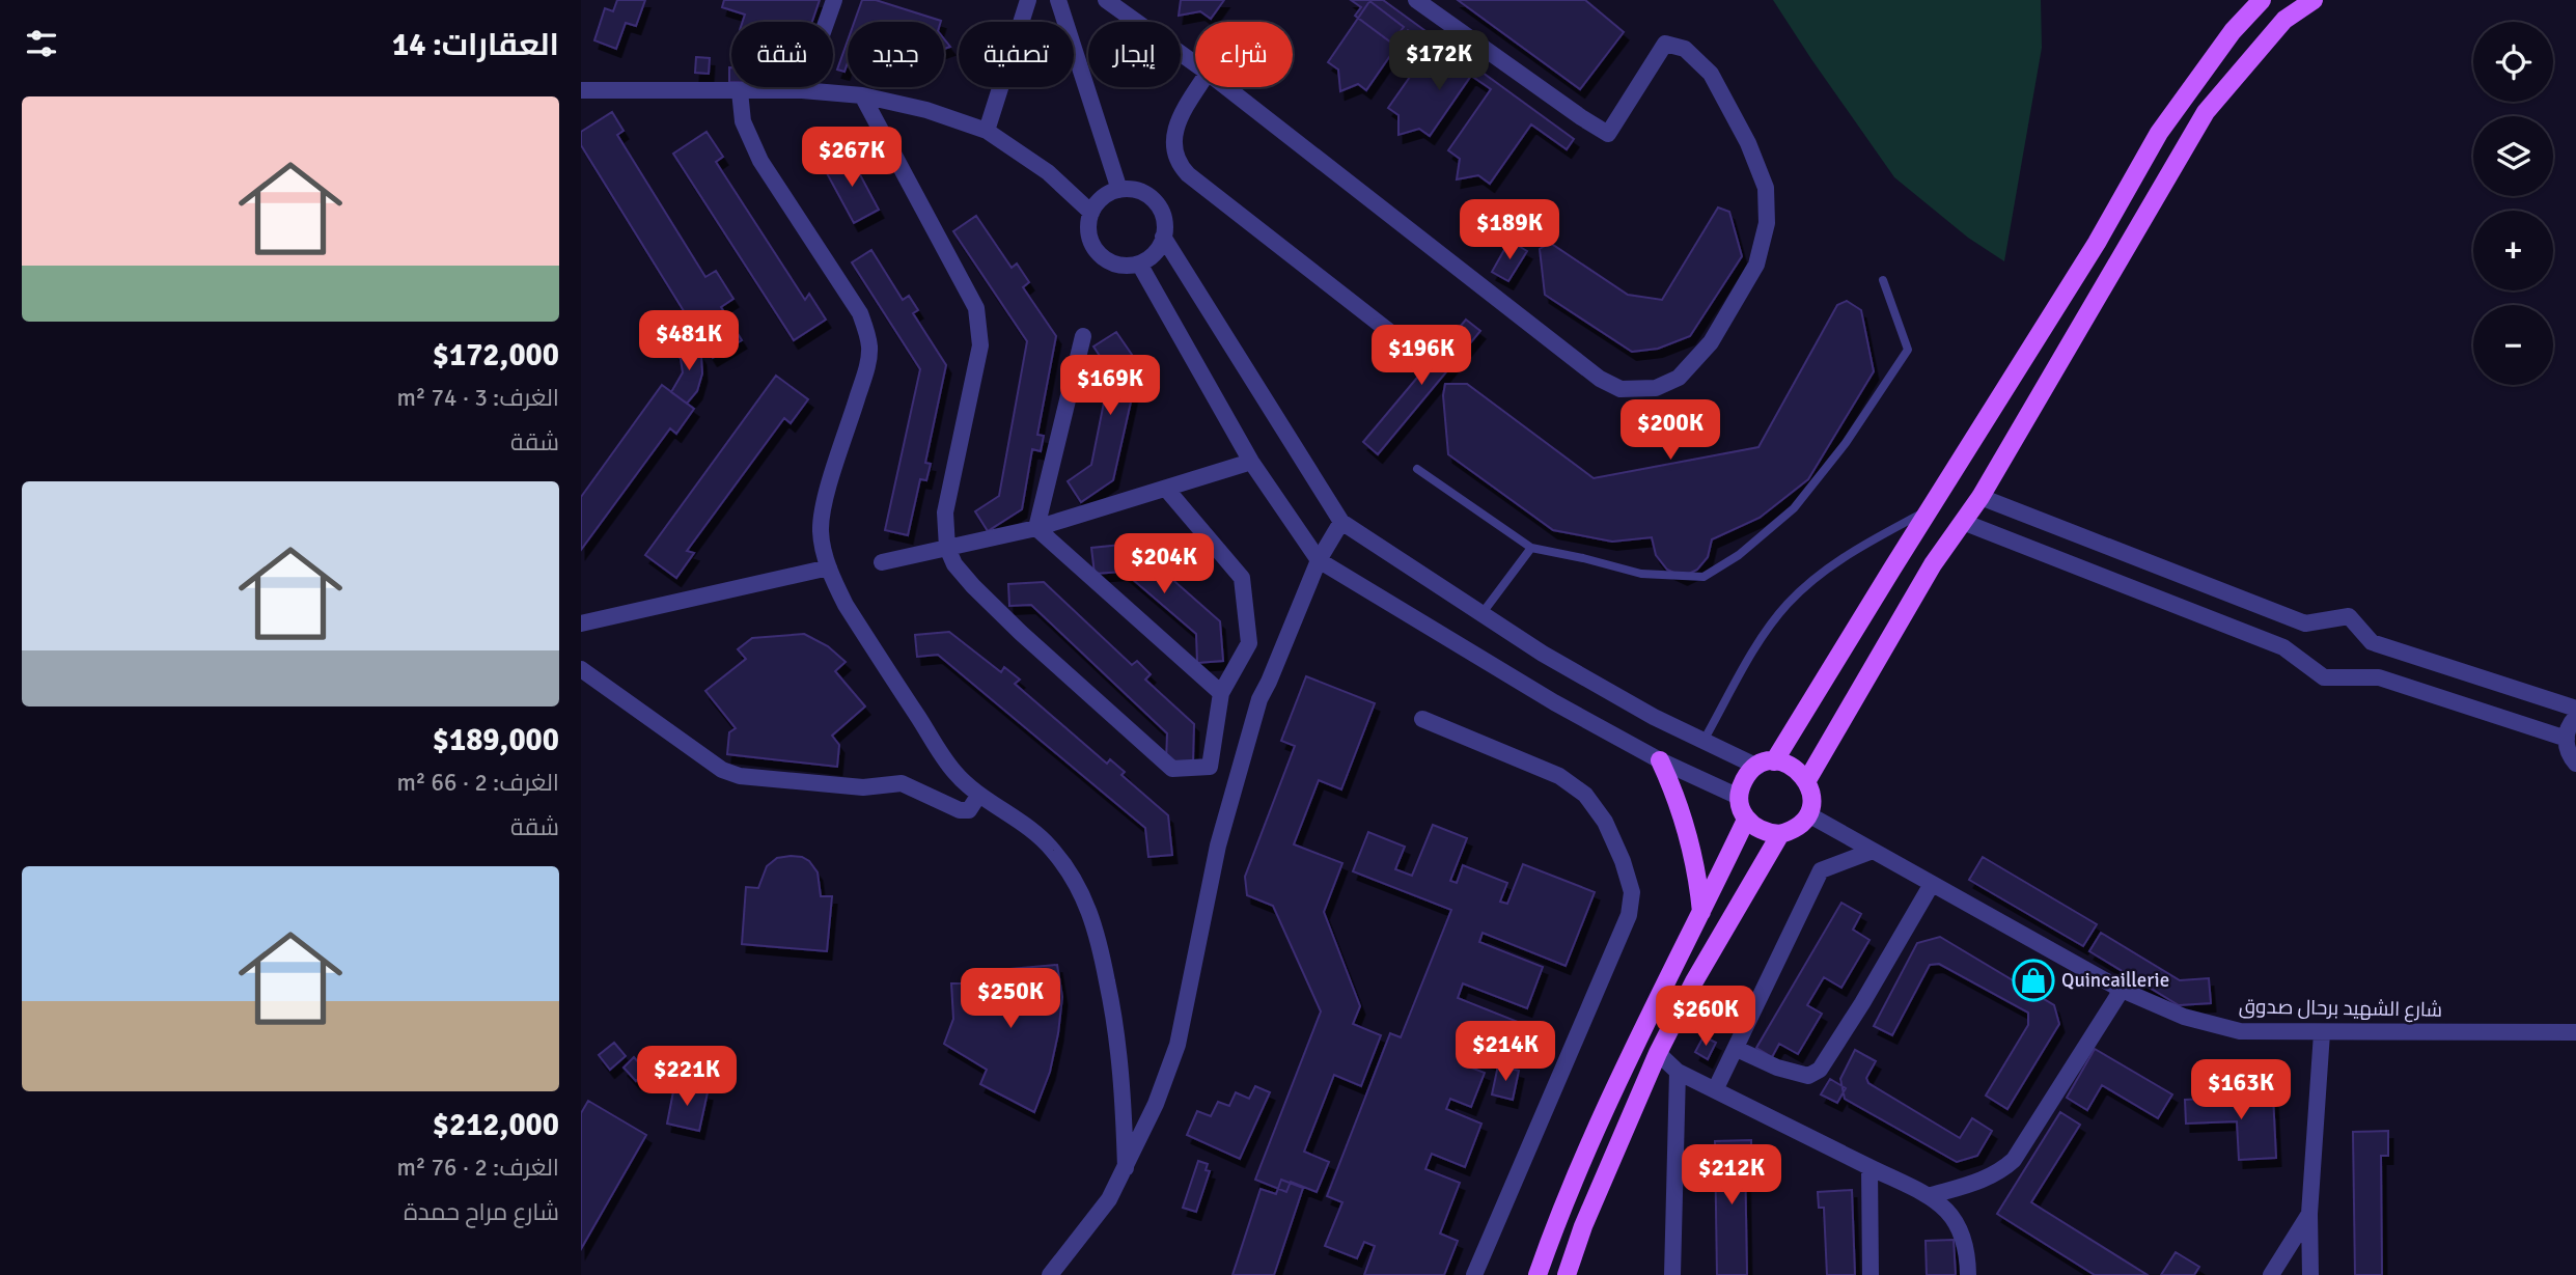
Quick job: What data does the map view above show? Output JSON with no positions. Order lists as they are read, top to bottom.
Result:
{
  "streets": {
    "street": ["شارع الشهيد برحال صدوق"]
  },
  "places": {
    "shop": ["Quincaillerie"]
  },
  "page": {
    "heading": "العقارات: 14",
    "map_buttons": ["+", "−"],
    "chip": [
      "شراء",
      "إيجار",
      "تصفية",
      "جديد",
      "شقة"
    ],
    "price": [
      "$172K",
      "$267K",
      "$189K",
      "$481K",
      "$196K",
      "$169K",
      "$200K",
      "$204K",
      "$250K",
      "$260K",
      "$214K",
      "$221K",
      "$163K",
      "$212K"
    ],
    "list": [
      {
        "name": "$172,000",
        "note": "الغرف: 3 · 74 m² · شقة"
      },
      {
        "name": "$189,000",
        "note": "الغرف: 2 · 66 m² · شقة"
      },
      {
        "name": "$212,000",
        "note": "الغرف: 2 · 76 m² · شارع مراح حمدة"
      }
    ]
  }
}
